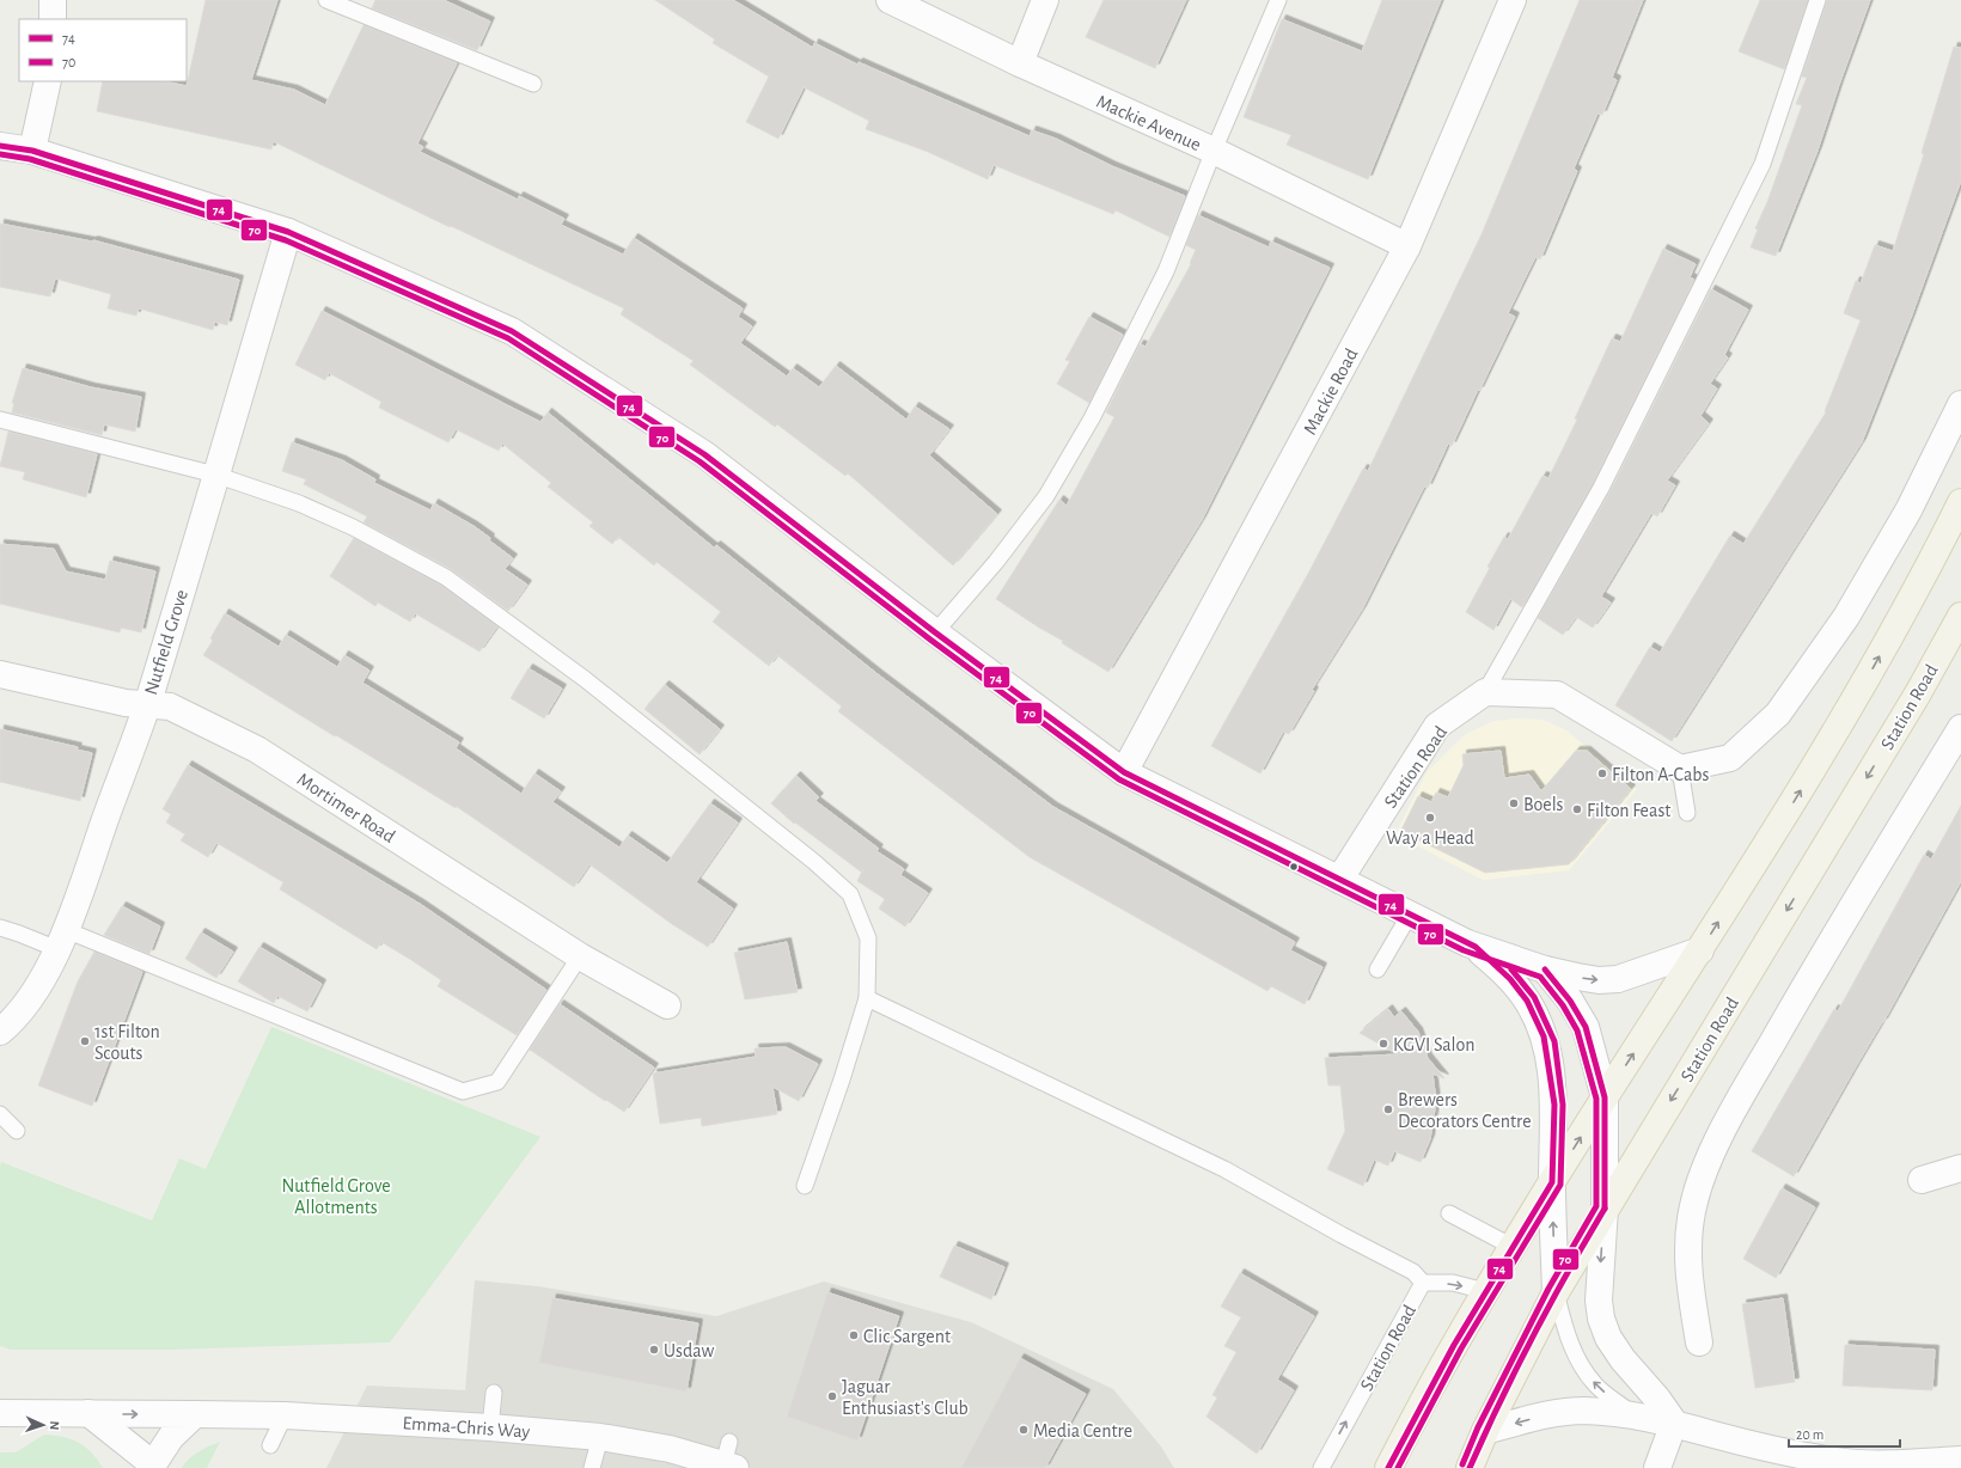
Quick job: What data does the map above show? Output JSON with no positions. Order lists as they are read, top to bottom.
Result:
{
  "streets": {
    "main road": ["Station Road"],
    "street": [
      "Mackie Avenue",
      "Mackie Road",
      "Nutfield Grove",
      "Mortimer Road",
      "Emma-Chris Way"
    ]
  },
  "crossings": [
    ["Mackie Avenue", "Mackie Road"],
    ["Nutfield Grove", "Mortimer Road"]
  ],
  "parks": ["Nutfield Grove Allotments"],
  "places": [
    "Filton A-Cabs",
    "Boels",
    "Filton Feast",
    "Way a Head",
    "1st Filton Scouts",
    "KGVI Salon",
    "Brewers Decorators Centre",
    "Clic Sargent",
    "Usdaw",
    "Jaguar Enthusiast's Club",
    "Media Centre"
  ],
  "lines": ["transit line 74", "transit line 70"],
  "legend": ["74", "70"],
  "scale_bar": "20 m",
  "north": "right"
}
